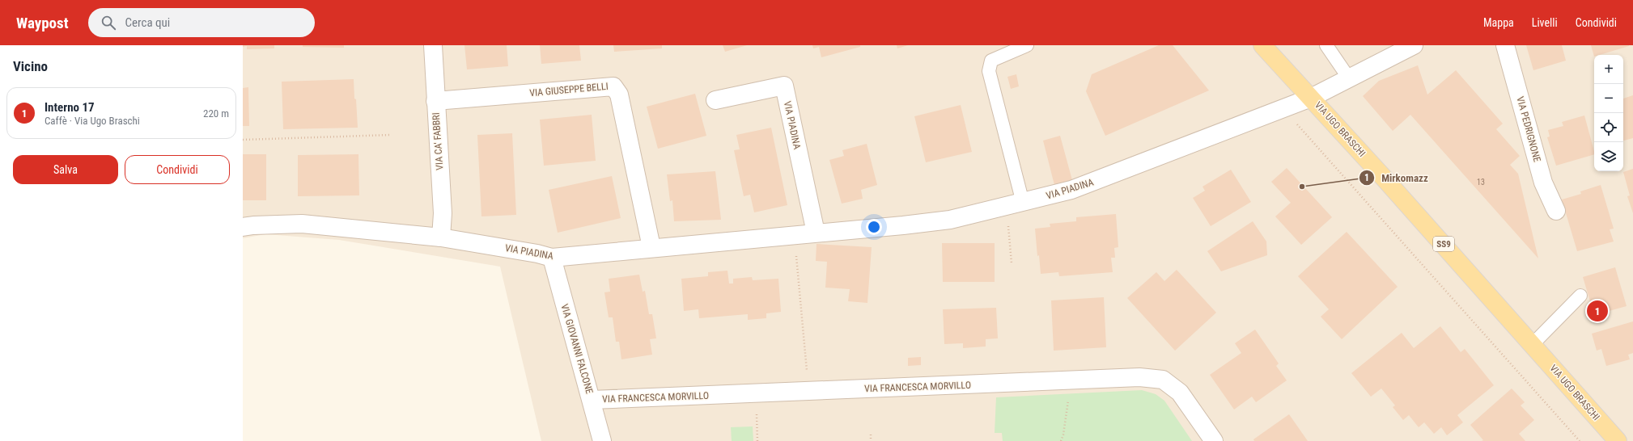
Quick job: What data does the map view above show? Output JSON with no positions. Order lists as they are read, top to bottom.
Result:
{
  "streets": {
    "main road": ["VIA UGO BRASCHI", "SS9"],
    "street": [
      "VIA GIUSEPPE BELLI",
      "VIA PIADINA",
      "VIA PEDRIGNONE",
      "VIA CA' FABBRI",
      "VIA GIOVANNI FALCONE",
      "VIA FRANCESCA MORVILLO"
    ]
  },
  "crossings": [
    ["VIA GIUSEPPE BELLI", "VIA PIADINA"],
    ["VIA GIUSEPPE BELLI", "VIA CA' FABBRI"],
    ["VIA PIADINA", "VIA UGO BRASCHI"],
    ["VIA PIADINA", "VIA CA' FABBRI"],
    ["VIA PIADINA", "VIA GIOVANNI FALCONE"],
    ["VIA GIOVANNI FALCONE", "VIA FRANCESCA MORVILLO"]
  ],
  "places": ["Mirkomazz"],
  "house_numbers": ["13"],
  "page": {
    "header": "Waypost",
    "search": "Cerca qui",
    "nav": ["Mappa", "Livelli", "Condividi"],
    "heading": "Vicino",
    "map_buttons": ["+", "−"],
    "list": [
      {
        "mark": "1",
        "name": "Interno 17",
        "note": "Caffè · Via Ugo Braschi",
        "value": "220 m"
      }
    ],
    "buttons": ["Salva", "Condividi"],
    "pins": "1"
  }
}
